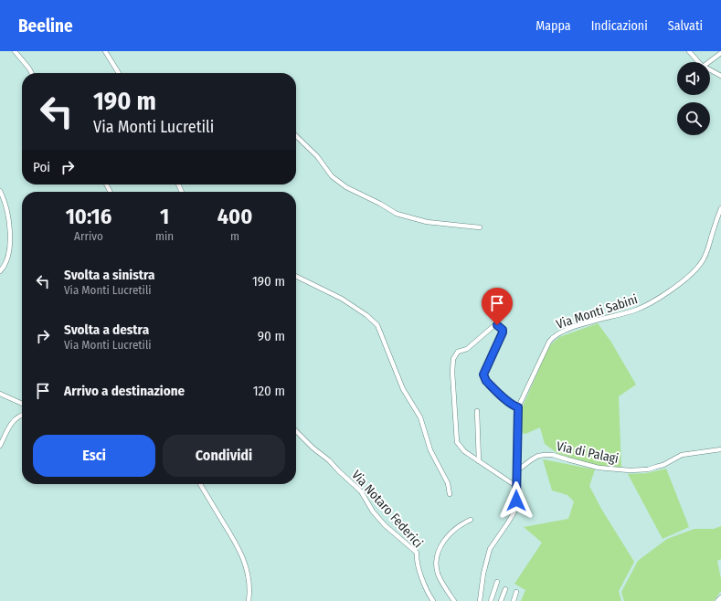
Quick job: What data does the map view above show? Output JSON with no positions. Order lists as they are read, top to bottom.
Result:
{
  "streets": {
    "street": ["Via Monti Sabini", "Via di Palagi", "Via Notaro Federici"]
  },
  "crossings": [
    ["Via Monti Sabini", "Via di Palagi"]
  ],
  "page": {
    "header": "Beeline",
    "nav": ["Mappa", "Indicazioni", "Salvati"],
    "turn": ["190 m", "Via Monti Lucretili"],
    "then": "Poi",
    "eta": [
      "10:16",
      "Arrivo",
      "1",
      "min",
      "400",
      "m"
    ],
    "list": [
      {
        "name": "Svolta a sinistra",
        "note": "Via Monti Lucretili",
        "value": "190 m"
      },
      {
        "name": "Svolta a destra",
        "note": "Via Monti Lucretili",
        "value": "90 m"
      },
      {
        "name": "Arrivo a destinazione",
        "value": "120 m"
      }
    ],
    "buttons": ["Esci", "Condividi"]
  }
}
